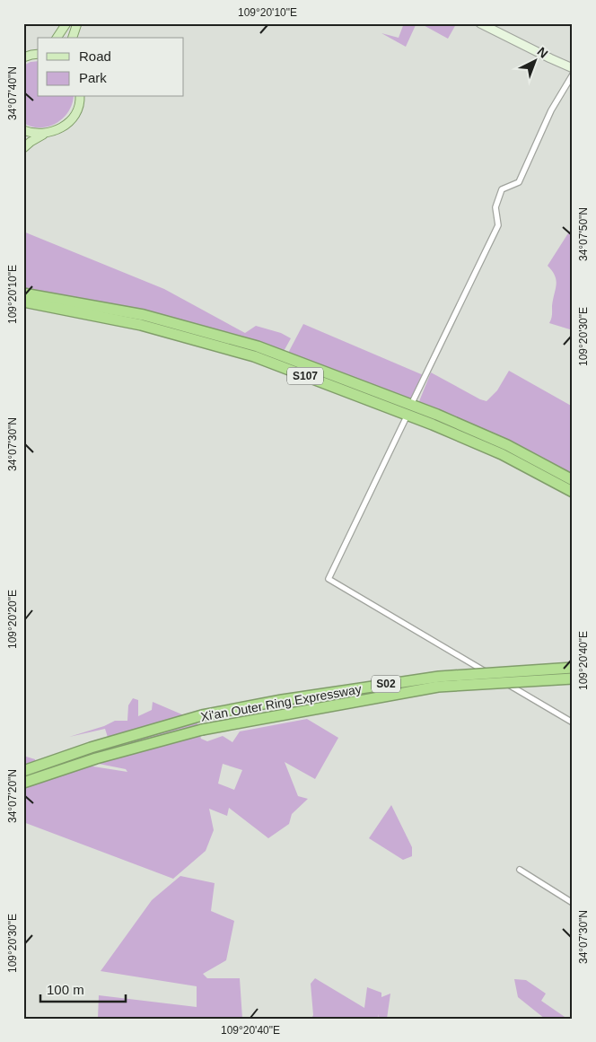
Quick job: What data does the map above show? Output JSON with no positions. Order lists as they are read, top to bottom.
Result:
{
  "streets": {
    "highway": ["S107", "S02", "Xi'an Outer Ring Expressway"]
  },
  "legend": ["Road", "Park"],
  "scale_bar": "100 m",
  "north": "top right",
  "coordinates": [
    "109°20'10\"E",
    "34°07'40\"N",
    "34°07'50\"N",
    "109°20'30\"E",
    "34°07'30\"N",
    "109°20'20\"E",
    "109°20'40\"E",
    "34°07'20\"N"
  ]
}
